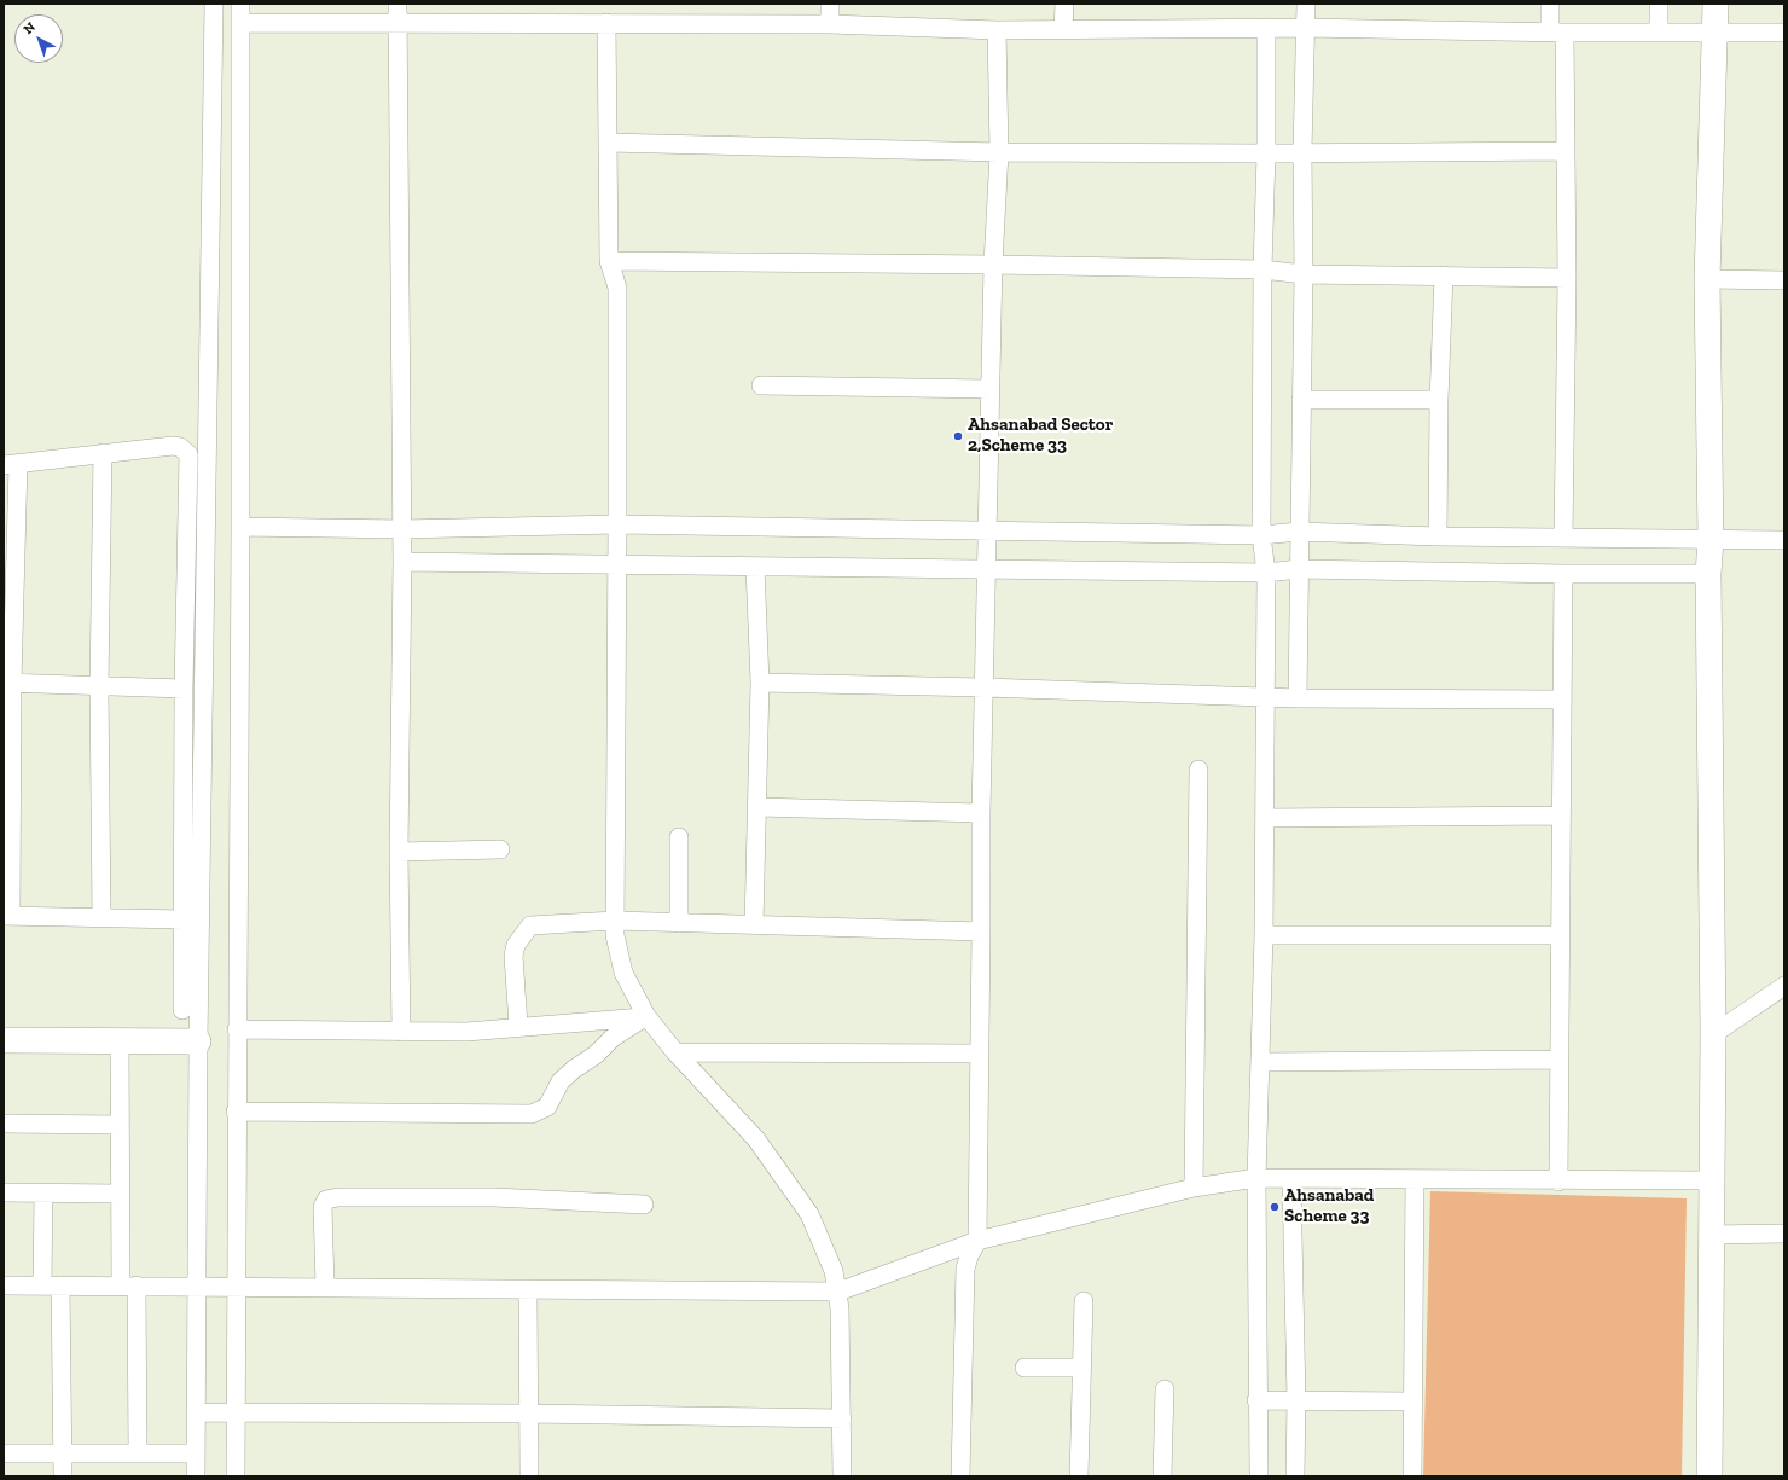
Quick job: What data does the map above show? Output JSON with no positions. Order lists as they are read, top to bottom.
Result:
{
  "places": ["Ahsanabad Sector 2,Scheme 33", "Ahsanabad Scheme 33"],
  "north": "top left"
}
